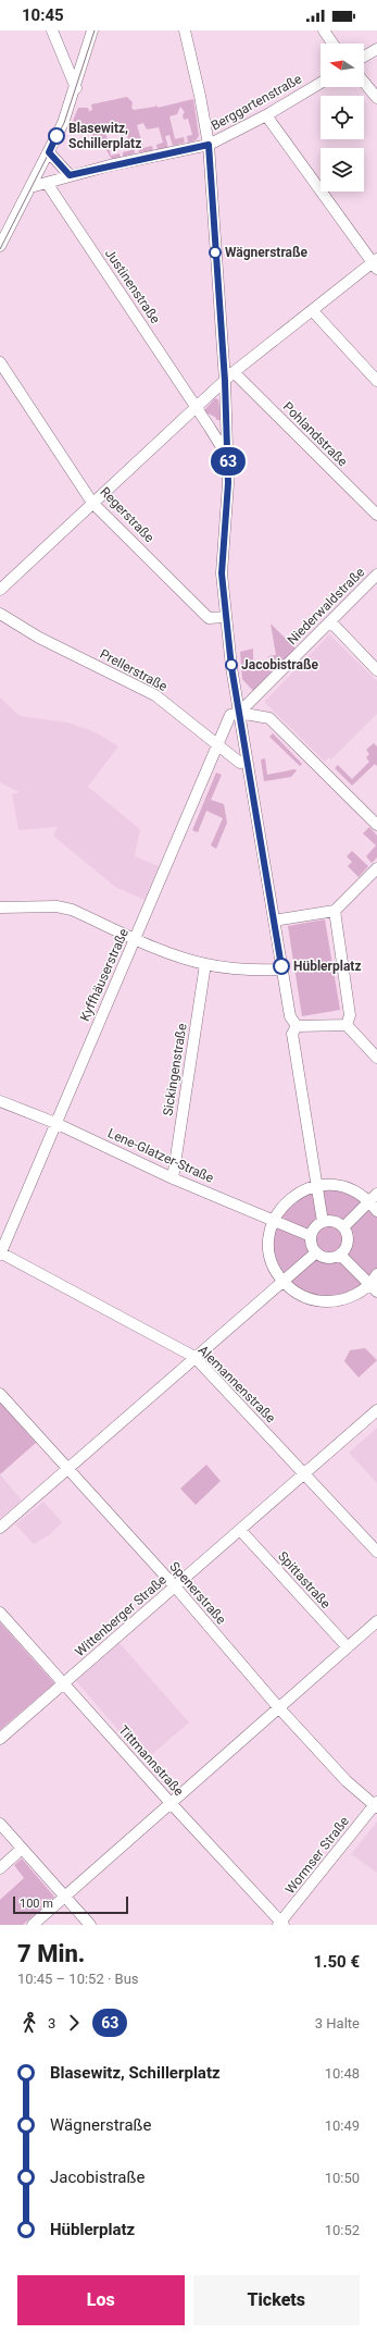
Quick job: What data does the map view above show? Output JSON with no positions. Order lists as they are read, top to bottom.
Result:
{
  "streets": {
    "street": [
      "Berggartenstraße",
      "Justinenstraße",
      "Pohlandstraße",
      "Regerstraße",
      "Niederwaldstraße",
      "Prellerstraße",
      "Kyffhäuserstraße",
      "Sickingenstraße",
      "Lene-Glatzer-Straße",
      "Alemannenstraße",
      "Spittastraße",
      "Spenerstraße",
      "Wittenberger Straße",
      "Tittmannstraße",
      "Wormser Straße"
    ]
  },
  "crossings": [
    ["Berggartenstraße", "Justinenstraße"],
    ["Niederwaldstraße", "Kyffhäuserstraße"],
    ["Prellerstraße", "Kyffhäuserstraße"],
    ["Kyffhäuserstraße", "Lene-Glatzer-Straße"],
    ["Kyffhäuserstraße", "Alemannenstraße"],
    ["Sickingenstraße", "Lene-Glatzer-Straße"],
    ["Alemannenstraße", "Wittenberger Straße"],
    ["Spittastraße", "Wittenberger Straße"],
    ["Spenerstraße", "Wittenberger Straße"],
    ["Spenerstraße", "Wormser Straße"],
    ["Wittenberger Straße", "Tittmannstraße"],
    ["Tittmannstraße", "Wormser Straße"]
  ],
  "places": [
    "Blasewitz, Schillerplatz",
    "Wägnerstraße",
    "Jacobistraße",
    "Hüblerplatz"
  ],
  "lines": ["bus line 63"],
  "scale_bar": "100 m",
  "north": "left",
  "page": {
    "status": "10:45",
    "on_map": "63",
    "scale": "100 m",
    "heading": ["7 Min.", "10:45 – 10:52 · Bus", "1.50 €"],
    "legs": ["3", "63", "3 Halte"],
    "list": [
      {
        "name": "Blasewitz, Schillerplatz",
        "value": "10:48"
      },
      {
        "name": "Wägnerstraße",
        "value": "10:49"
      },
      {
        "name": "Jacobistraße",
        "value": "10:50"
      },
      {
        "name": "Hüblerplatz",
        "value": "10:52"
      }
    ],
    "buttons": ["Los", "Tickets"]
  }
}
